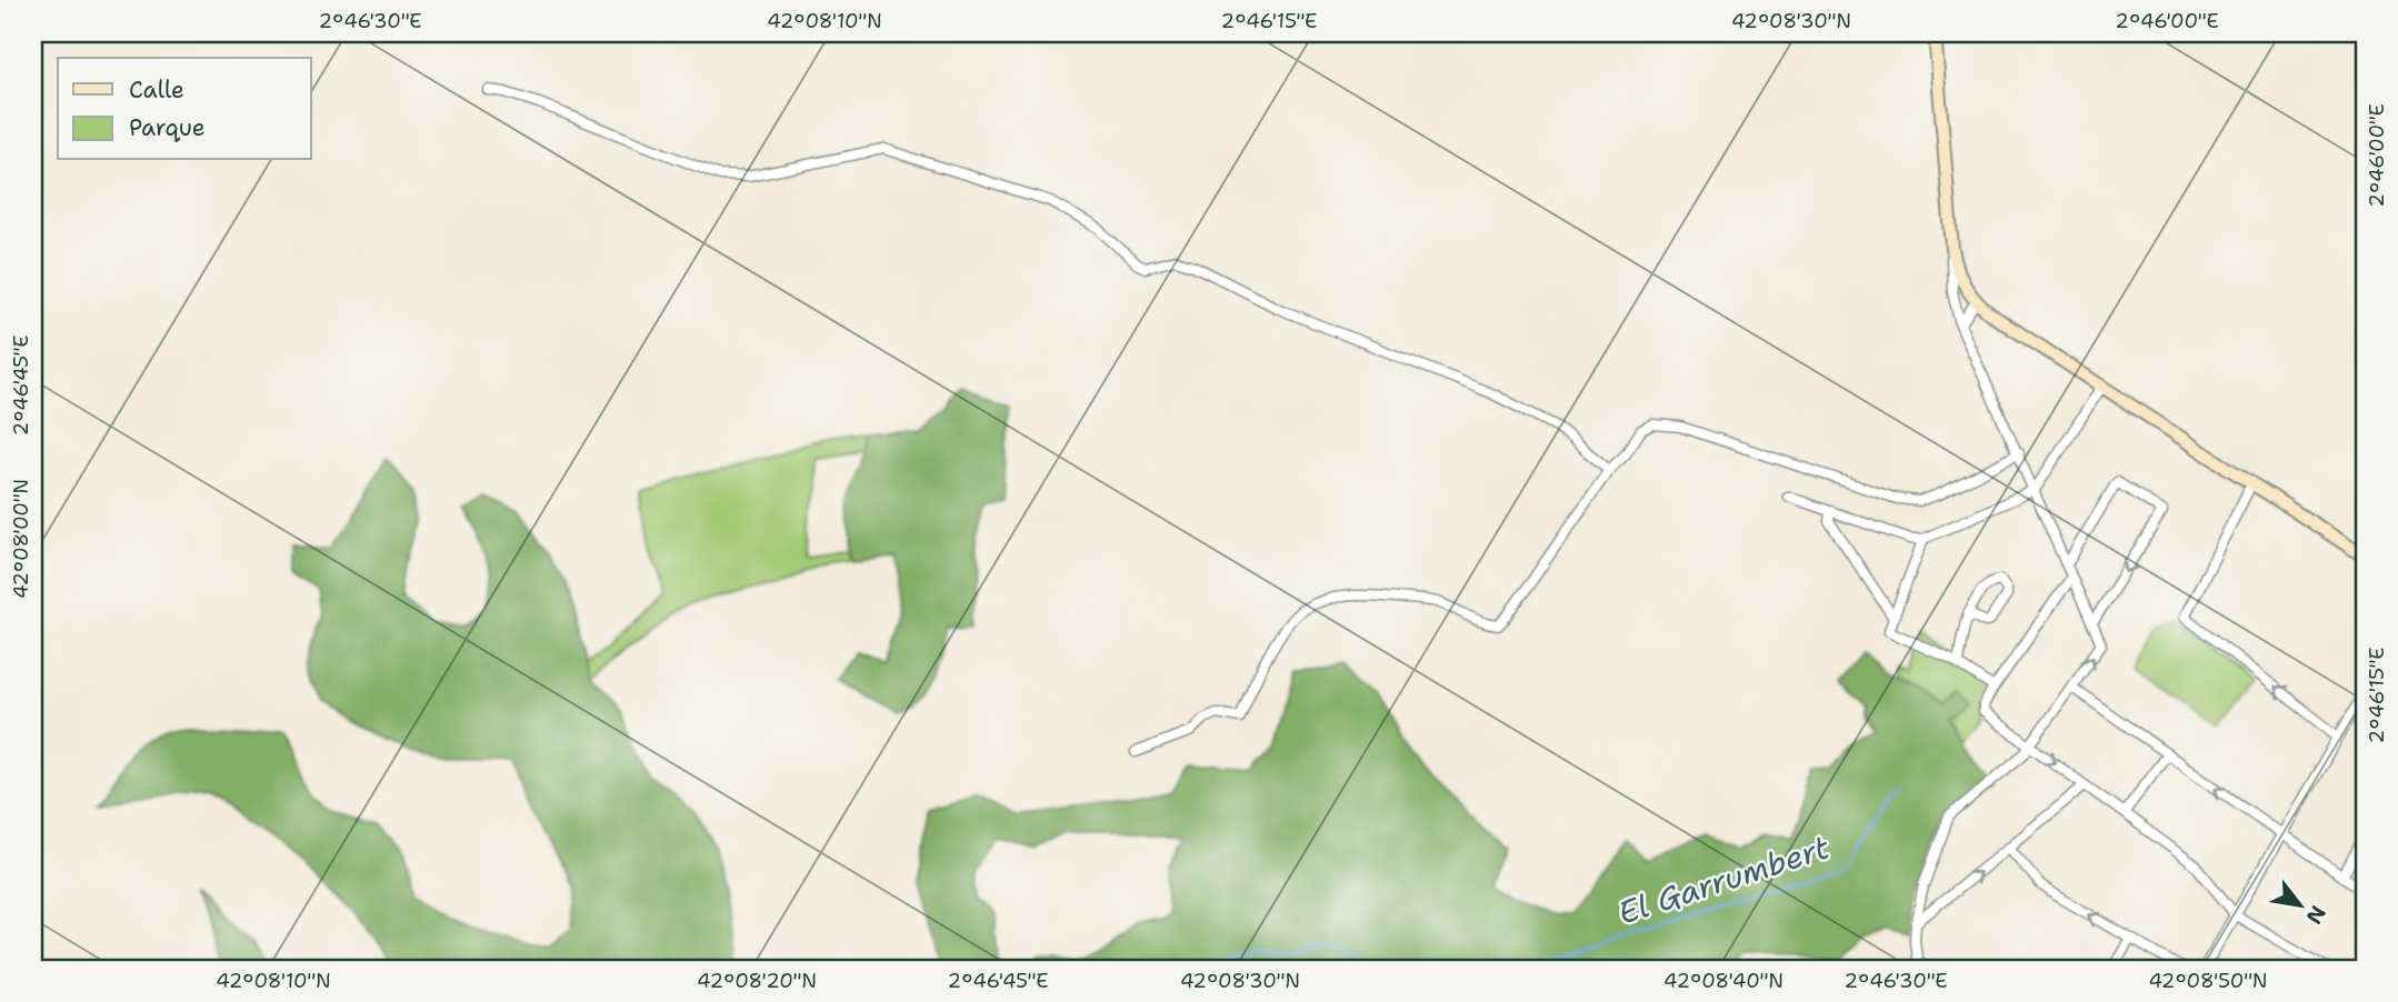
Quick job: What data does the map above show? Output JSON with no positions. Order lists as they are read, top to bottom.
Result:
{
  "water": ["El Garrumbert"],
  "legend": ["Calle", "Parque"],
  "north": "bottom right",
  "coordinates": [
    "2°46'30\"E",
    "42°08'10\"N",
    "2°46'15\"E",
    "42°08'30\"N",
    "2°46'00\"E",
    "2°46'45\"E",
    "42°08'00\"N",
    "42°08'20\"N",
    "42°08'40\"N",
    "42°08'50\"N"
  ]
}
